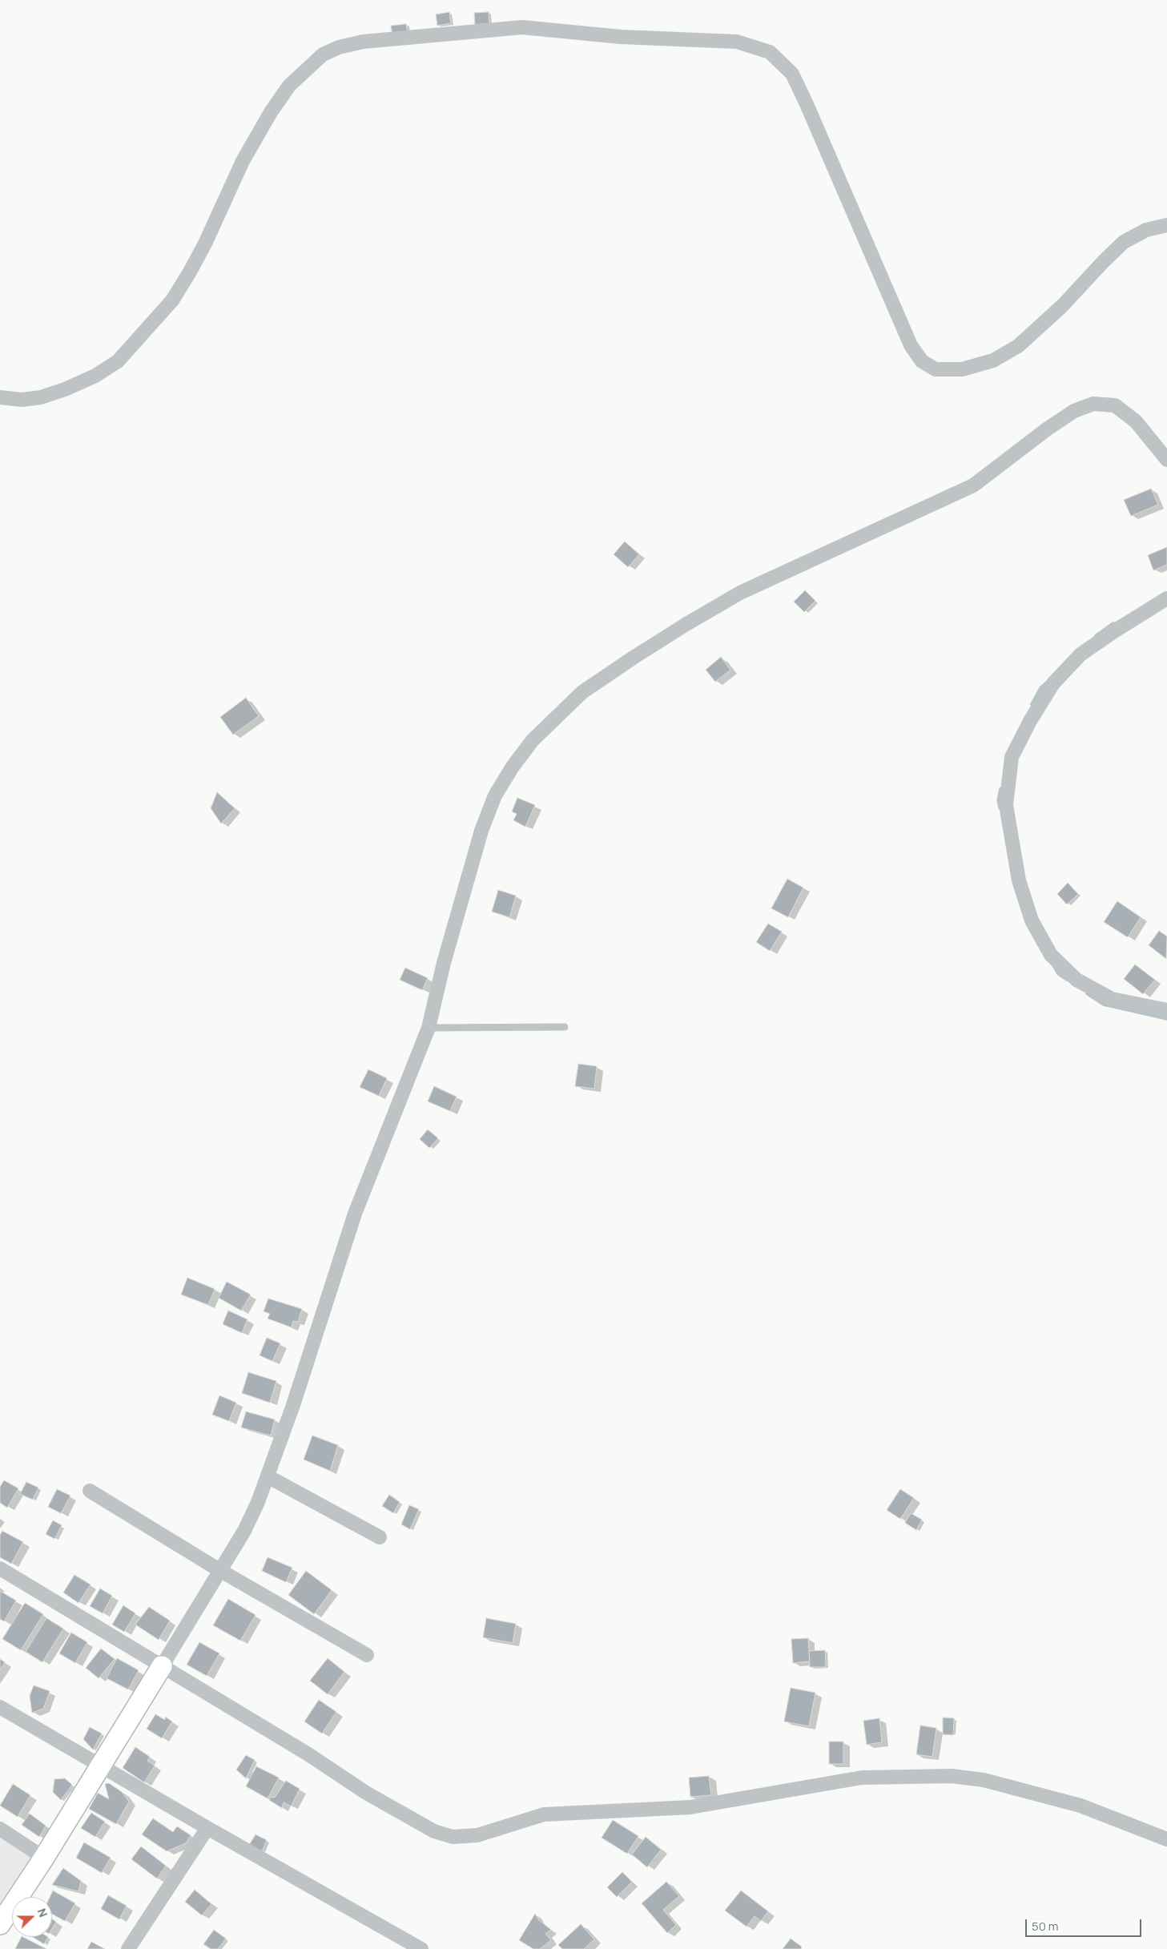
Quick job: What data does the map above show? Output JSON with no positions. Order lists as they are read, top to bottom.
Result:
{
  "scale_bar": "50 m",
  "north": "right"
}
